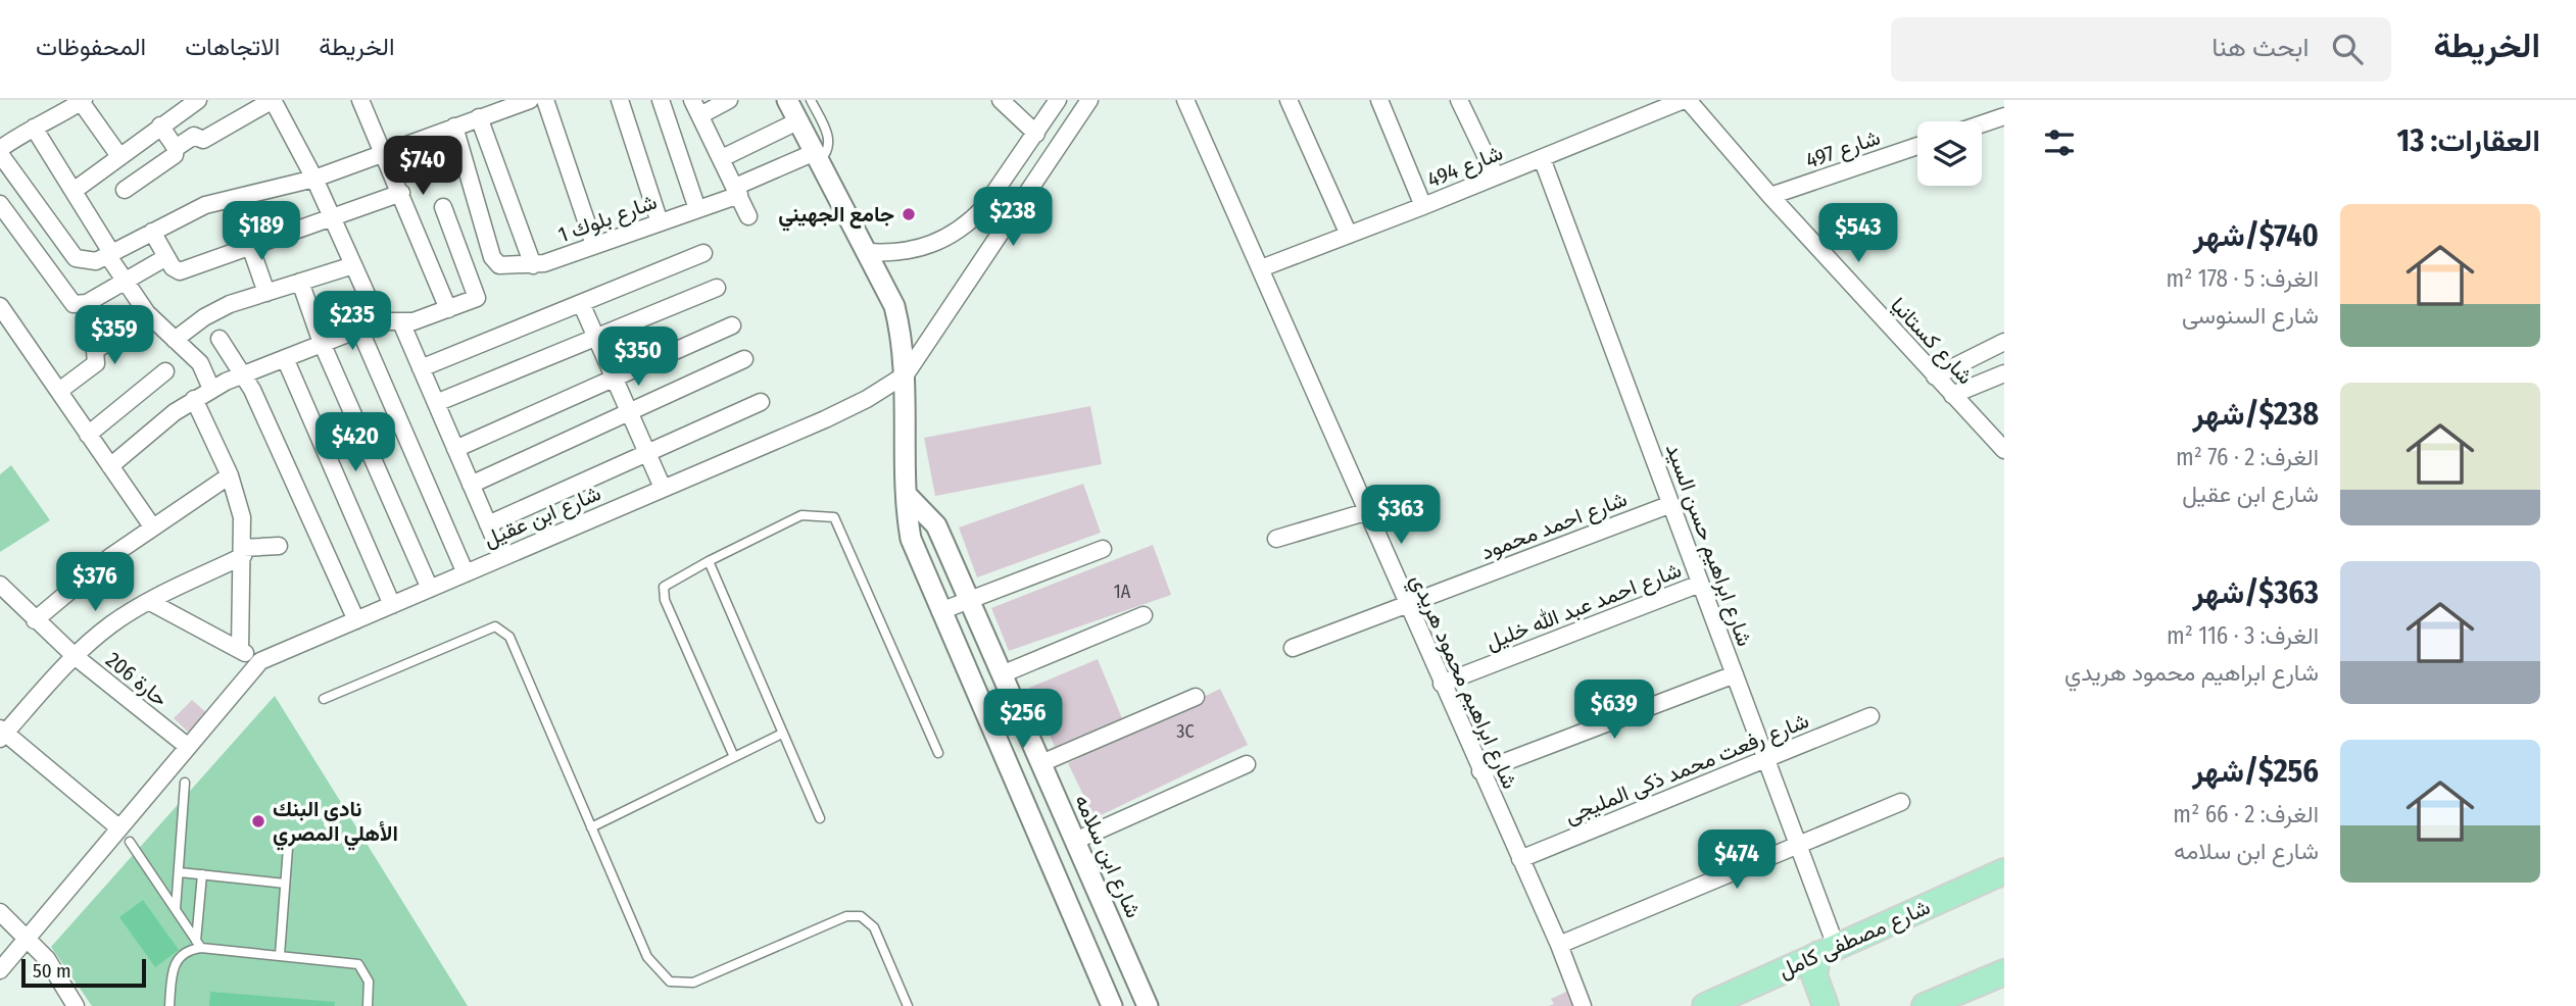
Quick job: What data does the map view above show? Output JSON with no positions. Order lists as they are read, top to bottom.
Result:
{
  "streets": {
    "main road": ["شارع مصطفى كامل"],
    "street": [
      "شارع 497",
      "شارع 494",
      "شارع بلوك 1",
      "شارع كستانيا",
      "شارع ابن عقيل",
      "شارع احمد محمود",
      "شارع ابراهيم حسن السيد",
      "شارع احمد عبد الله خليل",
      "حارة 206",
      "شارع ابراهيم محمود هريدي",
      "شارع رفعت محمد ذكى المليجى",
      "شارع ابن سلامه"
    ]
  },
  "crossings": [
    ["شارع 497", "شارع كستانيا"],
    ["شارع 494", "شارع كستانيا"],
    ["شارع 494", "شارع ابراهيم حسن السيد"],
    ["شارع 494", "شارع ابراهيم محمود هريدي"],
    ["شارع ابن عقيل", "حارة 206"],
    ["شارع احمد محمود", "شارع ابراهيم حسن السيد"],
    ["شارع احمد محمود", "شارع ابراهيم محمود هريدي"],
    ["شارع ابراهيم حسن السيد", "شارع احمد عبد الله خليل"],
    ["شارع ابراهيم حسن السيد", "شارع رفعت محمد ذكى المليجى"],
    ["شارع ابراهيم حسن السيد", "شارع مصطفى كامل"],
    ["شارع احمد عبد الله خليل", "شارع ابراهيم محمود هريدي"],
    ["شارع ابراهيم محمود هريدي", "شارع رفعت محمد ذكى المليجى"]
  ],
  "places": ["جامع الجهيني", "نادي البنك الأهلي المصري"],
  "house_numbers": ["1A", "3C"],
  "scale_bar": "50 m",
  "page": {
    "header": "الخريطة",
    "search": "ابحث هنا",
    "nav": ["الخريطة", "الاتجاهات", "المحفوظات"],
    "heading": "العقارات: 13",
    "price": [
      "$740",
      "$238",
      "$189",
      "$543",
      "$235",
      "$359",
      "$350",
      "$420",
      "$363",
      "$376",
      "$639",
      "$256",
      "$474"
    ],
    "list": [
      {
        "name": "$740/شهر",
        "note": "الغرف: 5 · 178 m² · شارع السنوسى"
      },
      {
        "name": "$238/شهر",
        "note": "الغرف: 2 · 76 m² · شارع ابن عقيل"
      },
      {
        "name": "$363/شهر",
        "note": "الغرف: 3 · 116 m² · شارع ابراهيم محمود هريدي"
      },
      {
        "name": "$256/شهر",
        "note": "الغرف: 2 · 66 m² · شارع ابن سلامه"
      }
    ],
    "scale": "50 m"
  }
}
